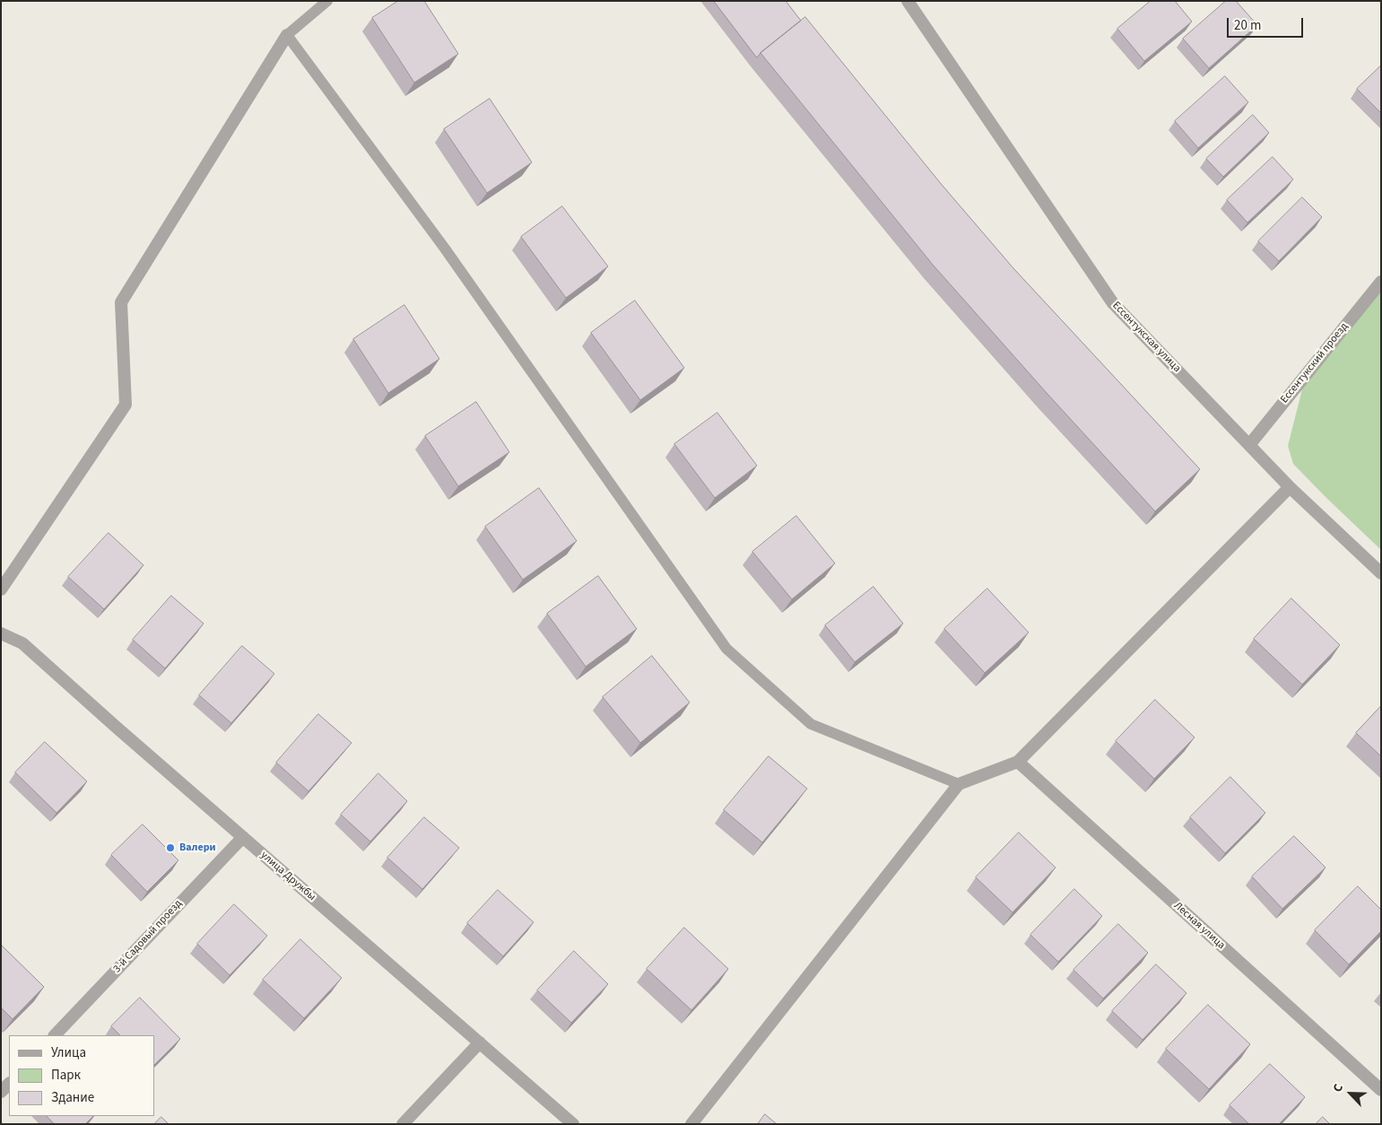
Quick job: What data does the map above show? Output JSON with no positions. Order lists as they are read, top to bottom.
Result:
{
  "streets": {
    "street": [
      "Ессентукская улица",
      "Ессентукский проезд",
      "улица Дружбы",
      "Лесная улица",
      "3-й Садовый проезд"
    ]
  },
  "crossings": [
    ["Ессентукская улица", "Ессентукский проезд"],
    ["улица Дружбы", "3-й Садовый проезд"]
  ],
  "places": ["Валери"],
  "legend": ["Улица", "Парк", "Здание"],
  "scale_bar": "20 m",
  "north": "top left"
}
